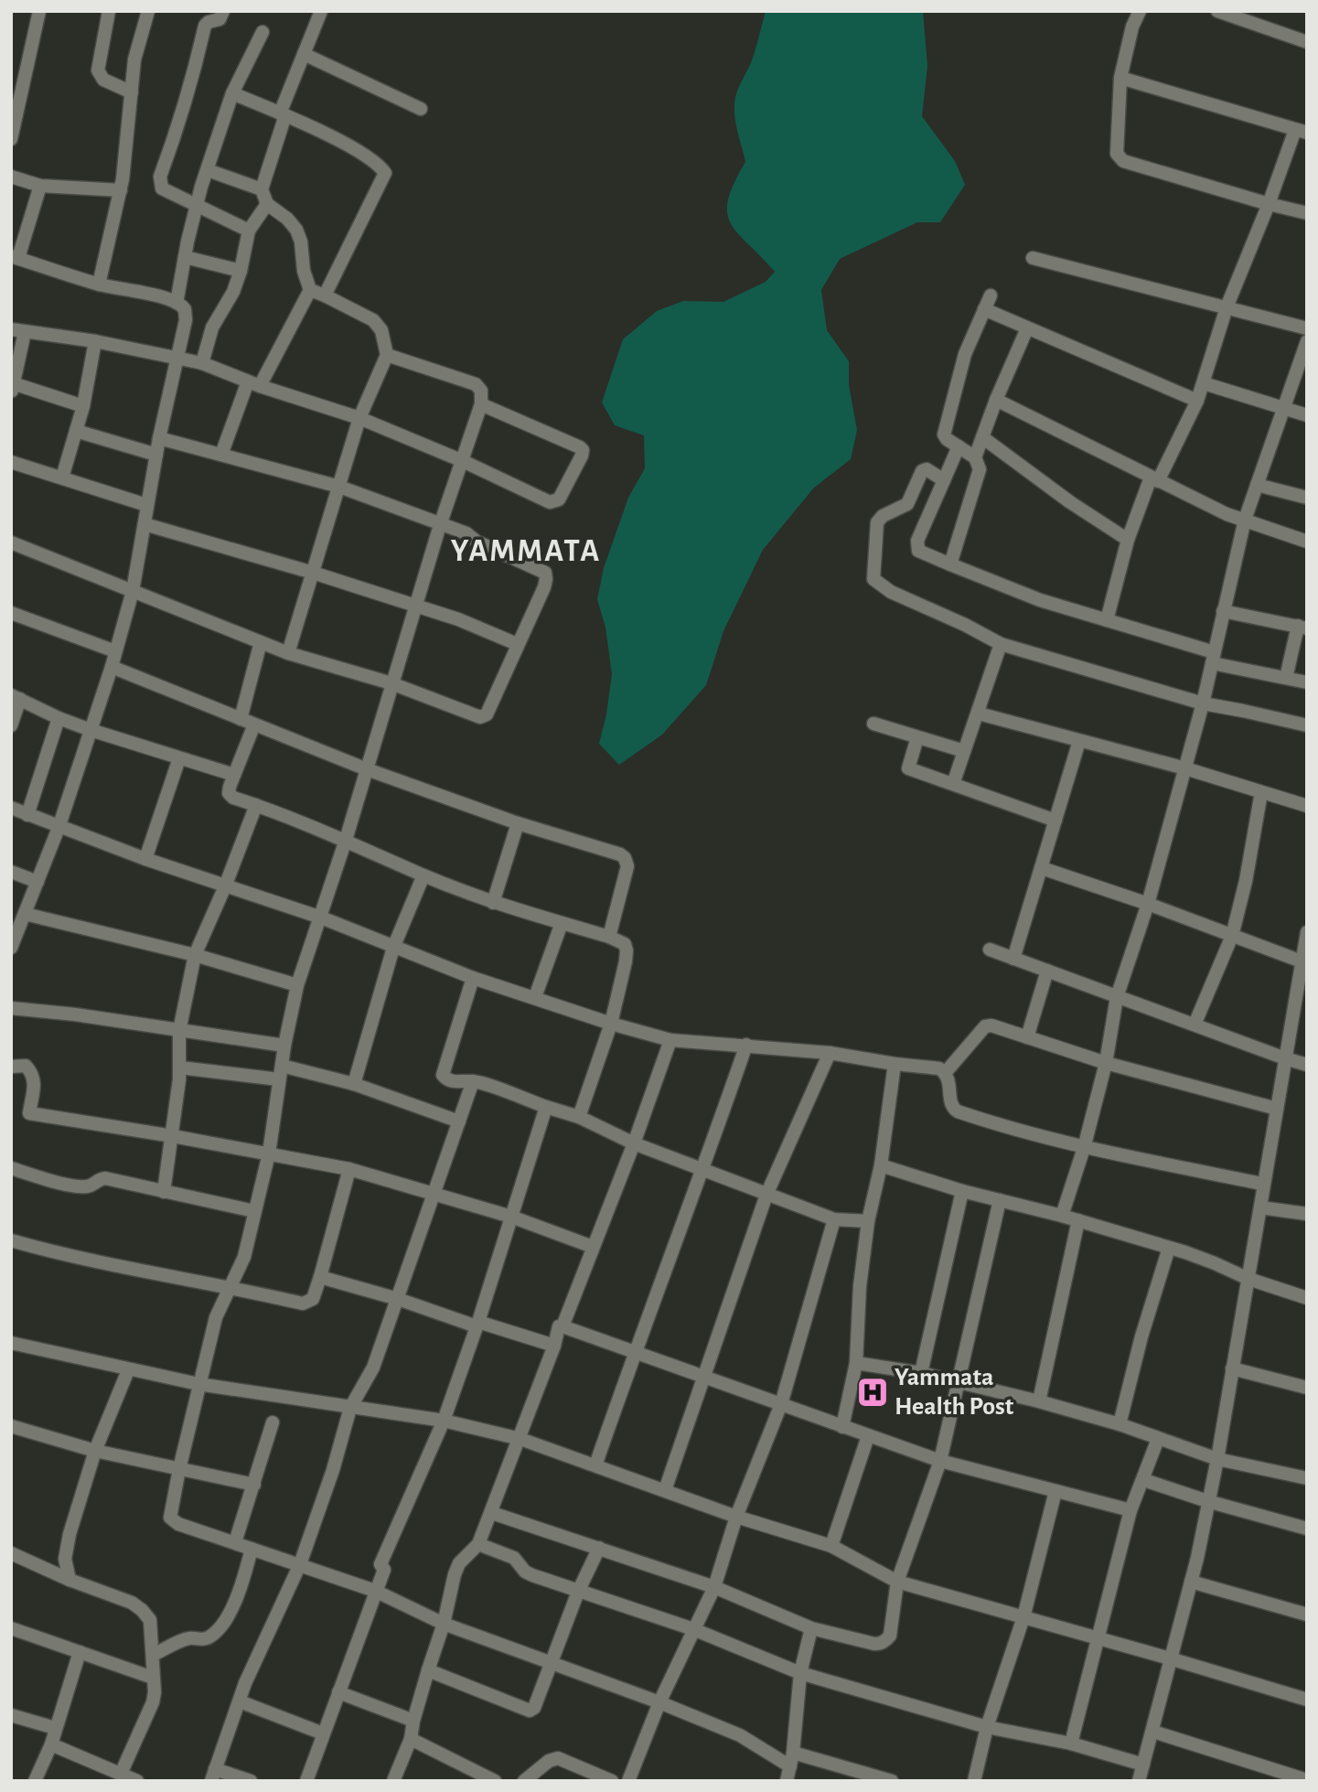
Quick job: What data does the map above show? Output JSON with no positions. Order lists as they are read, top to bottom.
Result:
{
  "districts": ["YAMMATA"],
  "places": {
    "hospital": ["Yammata Health Post"]
  }
}
